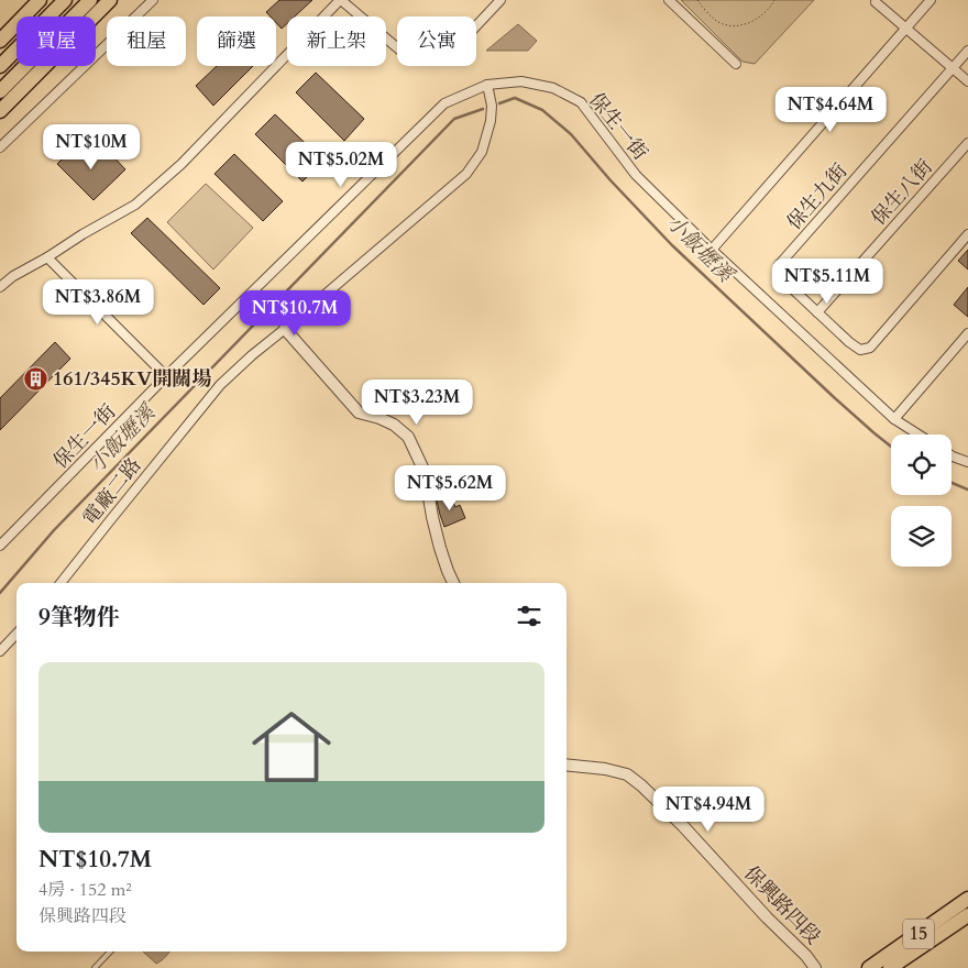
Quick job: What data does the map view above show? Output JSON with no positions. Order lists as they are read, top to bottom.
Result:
{
  "streets": {
    "main road": ["15"],
    "street": [
      "保生一街",
      "保生八街",
      "保生九街",
      "電廠二路",
      "保興路四段"
    ]
  },
  "crossings": [
    ["保生一街", "電廠二路"],
    ["保生八街", "保生九街"]
  ],
  "water": ["小飯壢溪"],
  "places": {
    "building": ["161/345KV開關場"]
  },
  "page": {
    "chip": [
      "買屋",
      "租屋",
      "篩選",
      "新上架",
      "公寓"
    ],
    "price": [
      "NT$4.64M",
      "NT$10M",
      "NT$5.02M",
      "NT$5.11M",
      "NT$3.86M",
      "NT$10.7M",
      "NT$3.23M",
      "NT$5.62M",
      "NT$4.94M"
    ],
    "heading": "9筆物件",
    "list": [
      {
        "name": "NT$10.7M",
        "note": "4房 · 152 m² · 保興路四段"
      }
    ]
  }
}
